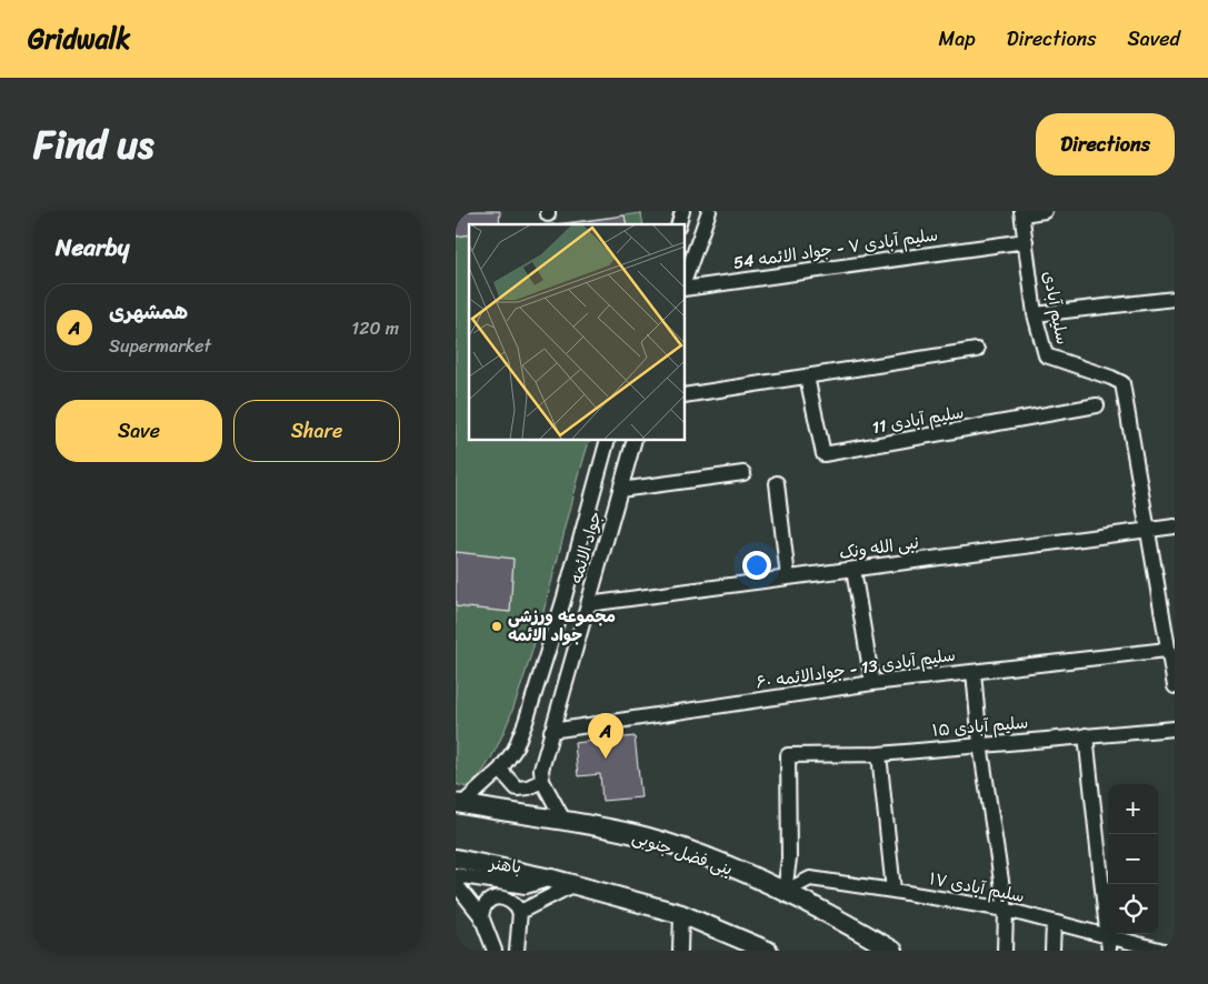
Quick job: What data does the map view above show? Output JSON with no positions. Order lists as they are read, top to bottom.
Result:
{
  "streets": {
    "main road": ["بنی فضل جنوبی"],
    "street": [
      "سلیم آبادی ۷ - جواد الائمه 54",
      "سلیم آبادی",
      "سلیم آبادی 11",
      "جواد الائمه",
      "نبی الله ونک",
      "سلیم آبادی 13 - جوادالائمه ۶۰",
      "سلیم آبادی ۱۵",
      "باهنر",
      "سلیم آبادی ۱۷"
    ]
  },
  "crossings": [
    ["سلیم آبادی ۷ - جواد الائمه 54", "سلیم آبادی"],
    ["سلیم آبادی", "نبی الله ونک"],
    ["سلیم آبادی", "سلیم آبادی 13 - جوادالائمه ۶۰"],
    ["جواد الائمه", "نبی الله ونک"],
    ["جواد الائمه", "سلیم آبادی 13 - جوادالائمه ۶۰"],
    ["جواد الائمه", "بنی فضل جنوبی"],
    ["سلیم آبادی ۱۵", "بنی فضل جنوبی"],
    ["سلیم آبادی ۱۵", "سلیم آبادی ۱۷"],
    ["بنی فضل جنوبی", "سلیم آبادی ۱۷"]
  ],
  "places": ["مجموعه ورزشی جواد الائمه"],
  "page": {
    "header": "Gridwalk",
    "nav": ["Map", "Directions", "Saved"],
    "title": "Find us",
    "buttons": [
      "Directions",
      ["Save", "Share"]
    ],
    "heading": "Nearby",
    "list": [
      {
        "mark": "A",
        "name": "همشهری",
        "note": "Supermarket",
        "value": "120 m"
      }
    ],
    "pins": "A",
    "map_buttons": ["+", "−"]
  }
}
